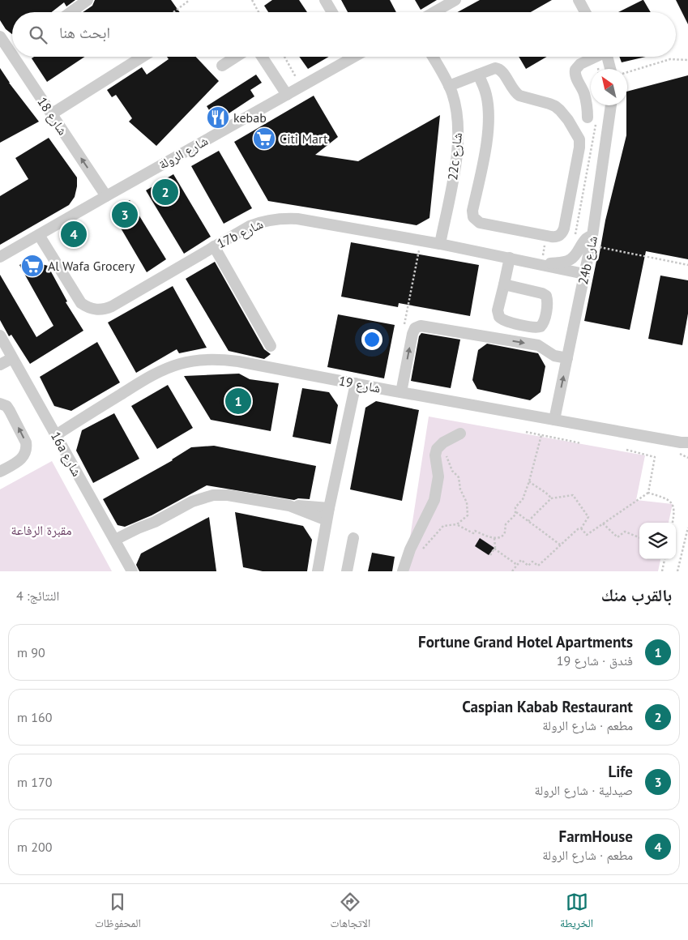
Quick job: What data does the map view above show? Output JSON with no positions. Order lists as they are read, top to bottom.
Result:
{
  "streets": {
    "street": [
      "شارع 18",
      "شارع الرولة",
      "22c شارع",
      "17b شارع",
      "24b شارع",
      "شارع 19",
      "16a شارع"
    ]
  },
  "crossings": [
    ["شارع 18", "شارع الرولة"],
    ["شارع الرولة", "17b شارع"],
    ["22c شارع", "17b شارع"],
    ["17b شارع", "24b شارع"],
    ["24b شارع", "شارع 19"],
    ["شارع 19", "16a شارع"]
  ],
  "one_way": ["شارع 18"],
  "parks": ["مقبرة الرفاعة"],
  "places": {
    "restaurant": ["kebab"],
    "supermarket": ["Citi Mart", "Al Wafa Grocery"]
  },
  "north": "top left",
  "page": {
    "search": "ابحث هنا",
    "pins": [
      "2",
      "3",
      "4",
      "1"
    ],
    "heading": ["بالقرب منك", "النتائج: 4"],
    "list": [
      {
        "mark": "1",
        "name": "Fortune Grand Hotel Apartments",
        "note": "فندق · شارع 19",
        "value": "90 m"
      },
      {
        "mark": "2",
        "name": "Caspian Kabab Restaurant",
        "note": "مطعم · شارع الرولة",
        "value": "160 m"
      },
      {
        "mark": "3",
        "name": "Life",
        "note": "صيدلية · شارع الرولة",
        "value": "170 m"
      },
      {
        "mark": "4",
        "name": "FarmHouse",
        "note": "مطعم · شارع الرولة",
        "value": "200 m"
      }
    ],
    "nav": ["الخريطة", "الاتجاهات", "المحفوظات"]
  }
}
